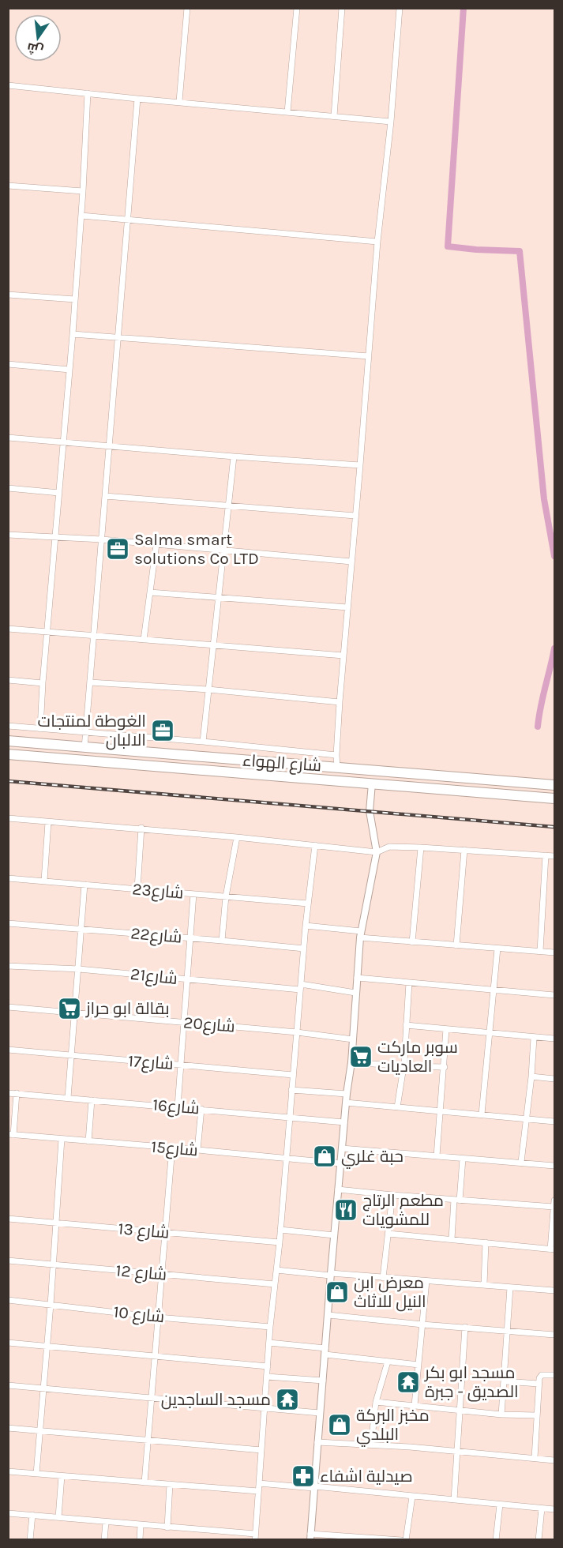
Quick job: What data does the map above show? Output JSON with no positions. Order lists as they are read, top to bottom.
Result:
{
  "streets": {
    "highway": ["شارع الهواء"],
    "street": [
      "شارع23",
      "شارع22",
      "شارع21",
      "شارع20",
      "شارع17",
      "شارع16",
      "شارع15",
      "شارع 13",
      "شارع 12",
      "شارع 10"
    ]
  },
  "places": {
    "office": ["Salma smart solutions Co LTD", "الغوطة لمنتجات الالبان"],
    "supermarket": ["بقالة ابو حراز", "سوبر ماركت العاديات"],
    "shop": ["حبة غلري", "معرض ابن النيل للاثاث", "مخبز البركة البلدي"],
    "restaurant": ["مطعم الرتاج للمشويات"],
    "temple": ["مسجد ابو بكر الصديق - جبرة", "مسجد الساجدين"],
    "pharmacy": ["صيدلية اشفاء"]
  },
  "north": "bottom"
}
